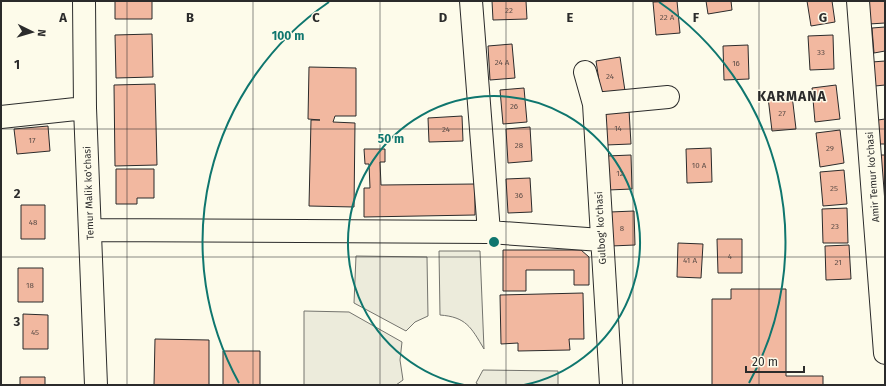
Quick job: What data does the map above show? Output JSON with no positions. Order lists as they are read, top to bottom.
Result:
{
  "streets": {
    "street": ["Amir Temur ko'chasi", "Temur Malik ko'chasi", "Gulbog' ko'chasi"]
  },
  "districts": ["KARMANA"],
  "house_numbers": [
    "22",
    "22 А",
    "33",
    "24 А",
    "16",
    "24",
    "26",
    "27",
    "14",
    "24",
    "17",
    "28",
    "29",
    "10 А",
    "12",
    "25",
    "36",
    "48",
    "23",
    "8",
    "4",
    "41 А",
    "21",
    "18",
    "45"
  ],
  "scale_bar": "20 m",
  "north": "right",
  "grid": {
    "columns": [
      "A",
      "B",
      "C",
      "D",
      "E",
      "F",
      "G"
    ],
    "rows": ["1", "2", "3"]
  },
  "rings": ["100 m", "50 m"]
}
